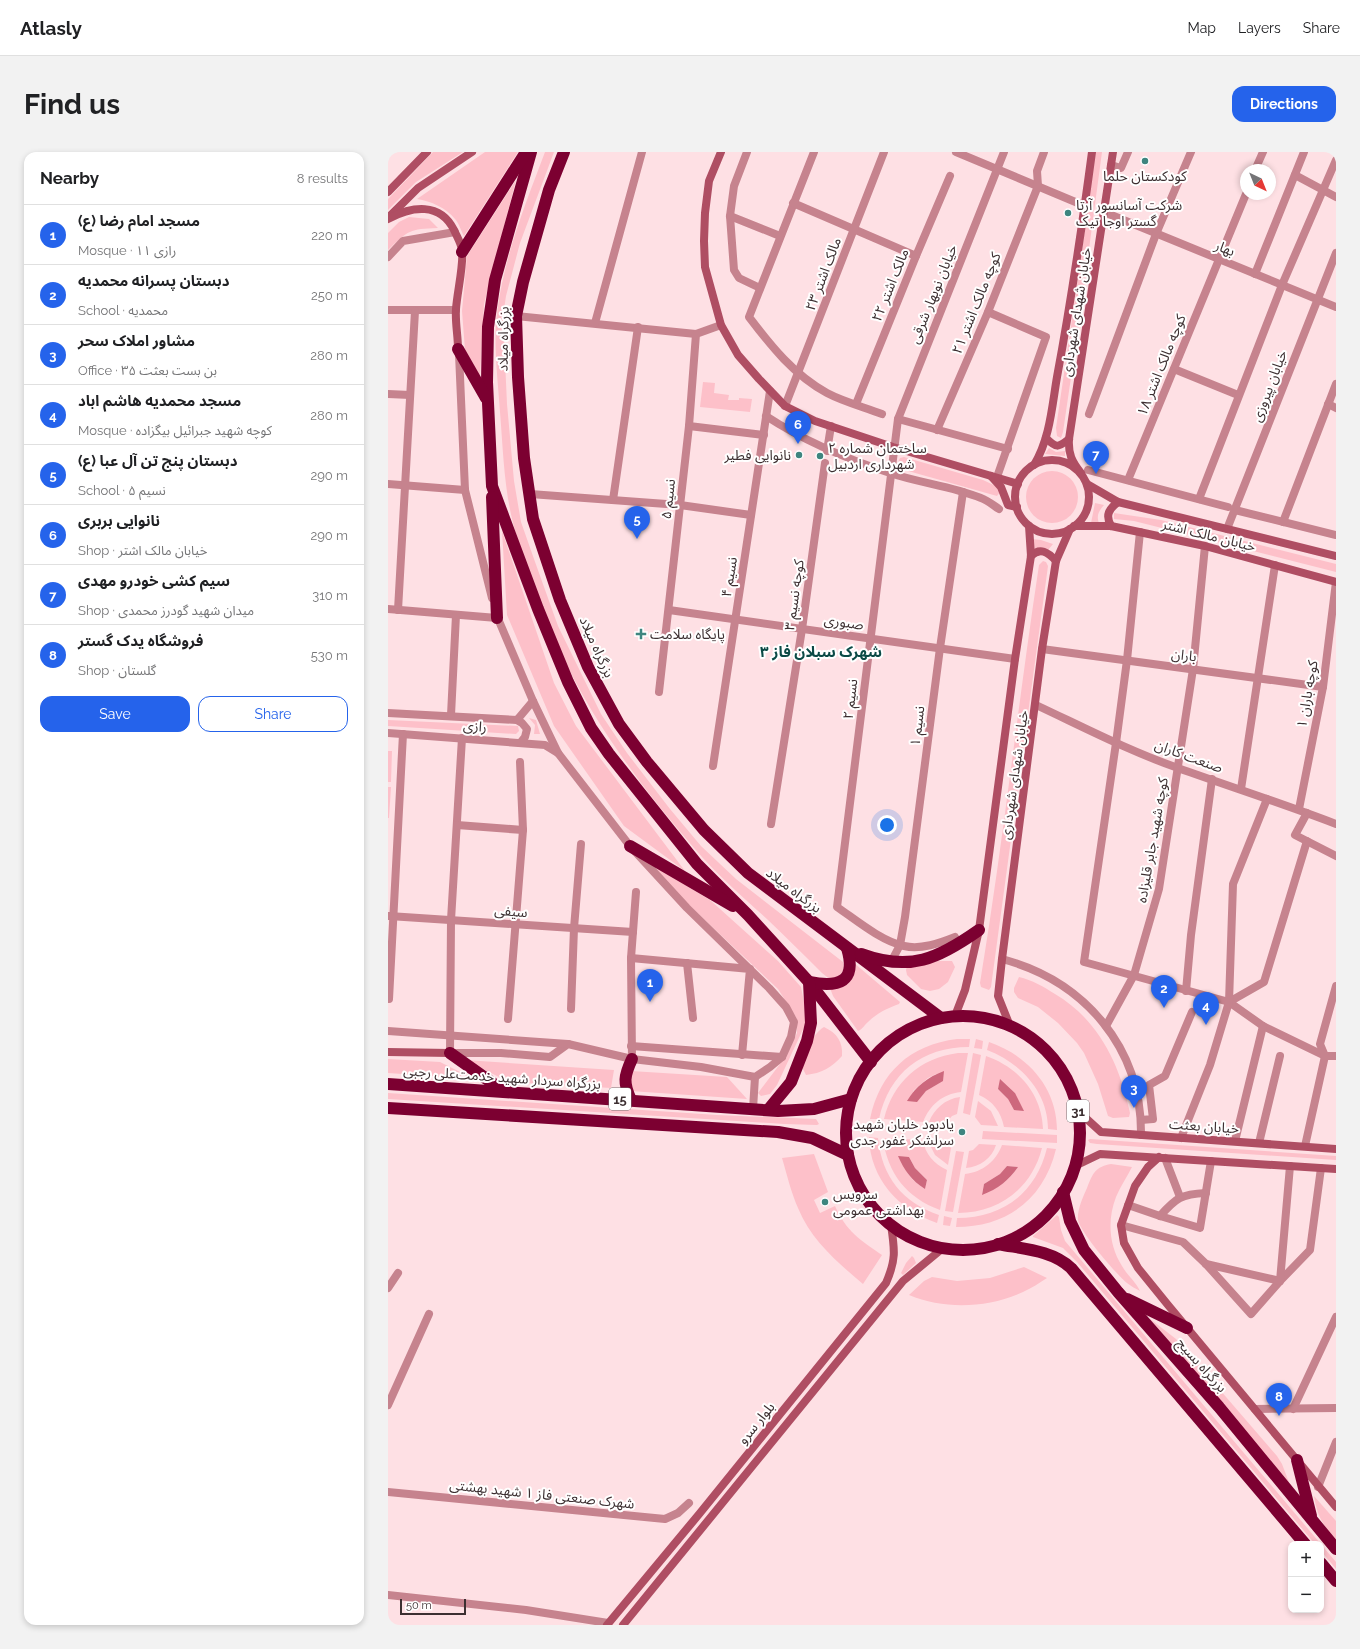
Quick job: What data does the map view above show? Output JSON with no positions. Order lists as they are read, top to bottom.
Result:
{
  "streets": {
    "highway": [
      "بزرگراه میلاد",
      "بزرگراه سردار شهید خدمت‌علی رجبی",
      "15",
      "31",
      "بزرگراه بسیج"
    ],
    "main road": [
      "خیابان شهدای شهرداری",
      "خیابان مالک اشتر",
      "خیابان بعثت",
      "بلوار سرو"
    ],
    "street": [
      "بهار",
      "مالک اشتر ۲۳",
      "مالک اشتر ۲۲",
      "خیابان نوبهار شرقی",
      "کوچه مالک اشتر ۲۱",
      "کوچه مالک اشتر ۱۸",
      "خیابان پیروزی",
      "نسیم ۵",
      "نسیم ۴",
      "کوچه نسیم ۳",
      "صبوری",
      "باران",
      "کوچه باران ۱",
      "نسیم ۲",
      "رازی",
      "نسیم ۱",
      "صنعت کاران",
      "کوچه شهید جابر قلیزاده",
      "سیفی",
      "شهرک صنعتی فاز ۱ شهید بهشتی"
    ]
  },
  "crossings": [
    ["بهار", "خیابان شهدای شهرداری"],
    ["بهار", "کوچه مالک اشتر ۱۸"],
    ["بهار", "خیابان پیروزی"],
    ["خیابان نوبهار شرقی", "نسیم ۲"],
    ["خیابان شهدای شهرداری", "خیابان مالک اشتر"],
    ["خیابان شهدای شهرداری", "صبوری"],
    ["خیابان شهدای شهرداری", "باران"],
    ["خیابان شهدای شهرداری", "صنعت کاران"],
    ["خیابان شهدای شهرداری", "31"],
    ["بزرگراه میلاد", "31"],
    ["خیابان پیروزی", "خیابان مالک اشتر"],
    ["نسیم ۵", "صبوری"],
    ["خیابان مالک اشتر", "کوچه باران ۱"],
    ["خیابان مالک اشتر", "کوچه شهید جابر قلیزاده"],
    ["نسیم ۴", "صبوری"],
    ["کوچه نسیم ۳", "صبوری"],
    ["صبوری", "نسیم ۲"],
    ["صبوری", "نسیم ۱"],
    ["باران", "کوچه باران ۱"],
    ["باران", "کوچه شهید جابر قلیزاده"],
    ["کوچه باران ۱", "صنعت کاران"],
    ["نسیم ۲", "نسیم ۱"],
    ["صنعت کاران", "کوچه شهید جابر قلیزاده"],
    ["بزرگراه سردار شهید خدمت‌علی رجبی", "31"],
    ["15", "31"],
    ["31", "خیابان بعثت"],
    ["31", "بزرگراه بسیج"],
    ["31", "بلوار سرو"]
  ],
  "districts": ["شهرک سبلان فاز ۳"],
  "places": {
    "other": [
      "کودکستان حلما",
      "شرکت آسانسور آرتا گستر اوجا تیک",
      "نانوایی فطیر",
      "ساختمان شماره ۲ شهرداری اردبیل",
      "یادبود خلبان شهید سرلشکر غفور جدی",
      "سرویس بهداشتی عمومی"
    ],
    "health": ["پایگاه سلامت"]
  },
  "scale_bar": "50 m",
  "north": "bottom right",
  "page": {
    "header": "Atlasly",
    "nav": ["Map", "Layers", "Share"],
    "buttons": [
      "Directions",
      ["Save", "Share"]
    ],
    "title": "Find us",
    "heading": ["Nearby", "8 results"],
    "list": [
      {
        "mark": "1",
        "name": "مسجد امام رضا (ع)",
        "note": "Mosque · رازی ۱۱",
        "value": "220 m"
      },
      {
        "mark": "2",
        "name": "دبستان پسرانه محمدیه",
        "note": "School · محمدیه",
        "value": "250 m"
      },
      {
        "mark": "3",
        "name": "مشاور املاک سحر",
        "note": "Office · بن بست بعثت ۳۵",
        "value": "280 m"
      },
      {
        "mark": "4",
        "name": "مسجد محمدیه هاشم اباد",
        "note": "Mosque · کوچه شهید جبرائیل بیگزاده",
        "value": "280 m"
      },
      {
        "mark": "5",
        "name": "دبستان پنج تن آل عبا (ع)",
        "note": "School · نسیم ۵",
        "value": "290 m"
      },
      {
        "mark": "6",
        "name": "نانوایی بربری",
        "note": "Shop · خیابان مالک اشتر",
        "value": "290 m"
      },
      {
        "mark": "7",
        "name": "سیم کشی خودرو مهدی",
        "note": "Shop · میدان شهید گودرز محمدی",
        "value": "310 m"
      },
      {
        "mark": "8",
        "name": "فروشگاه یدک گستر",
        "note": "Shop · گلستان",
        "value": "530 m"
      }
    ],
    "pins": [
      "6",
      "7",
      "5",
      "1",
      "2",
      "4",
      "3",
      "8"
    ],
    "map_buttons": ["+", "−"],
    "scale": "50 m"
  }
}
